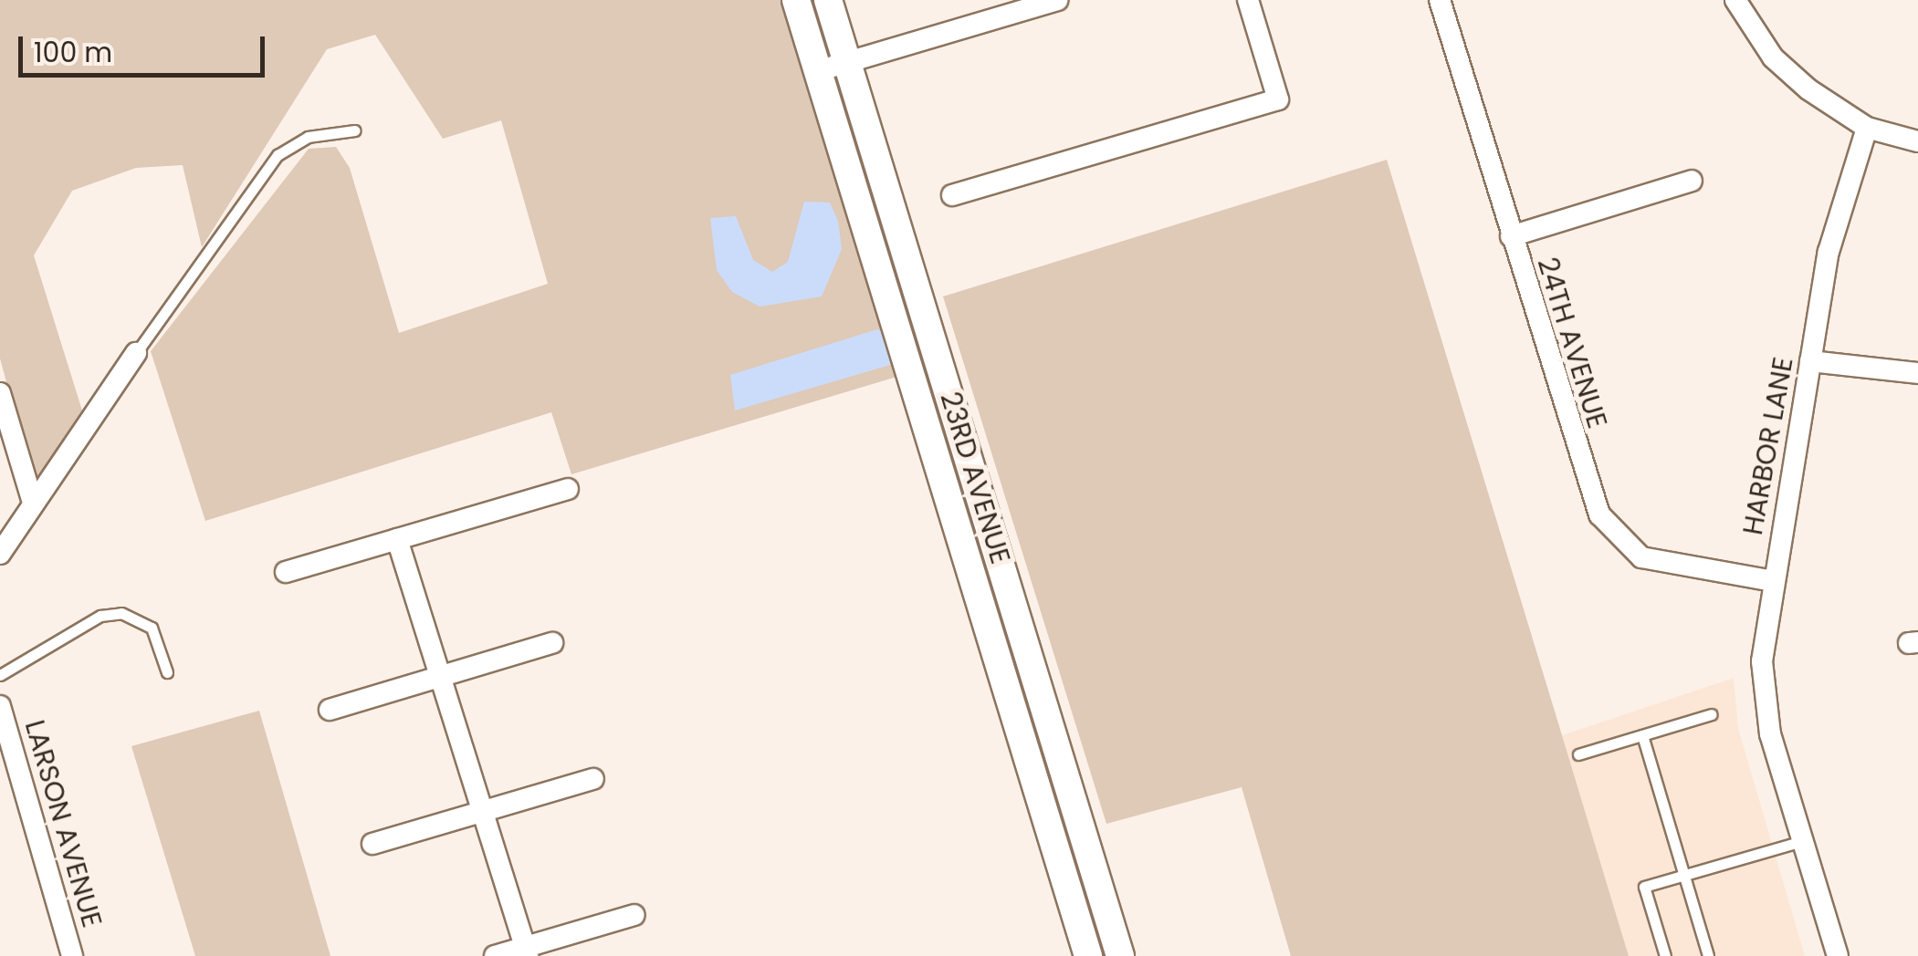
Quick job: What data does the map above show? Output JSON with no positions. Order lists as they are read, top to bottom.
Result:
{
  "streets": {
    "main road": ["23RD AVENUE"],
    "street": ["24TH AVENUE", "HARBOR LANE", "LARSON AVENUE"]
  },
  "crossings": [
    ["24TH AVENUE", "HARBOR LANE"]
  ],
  "scale_bar": "100 m"
}
